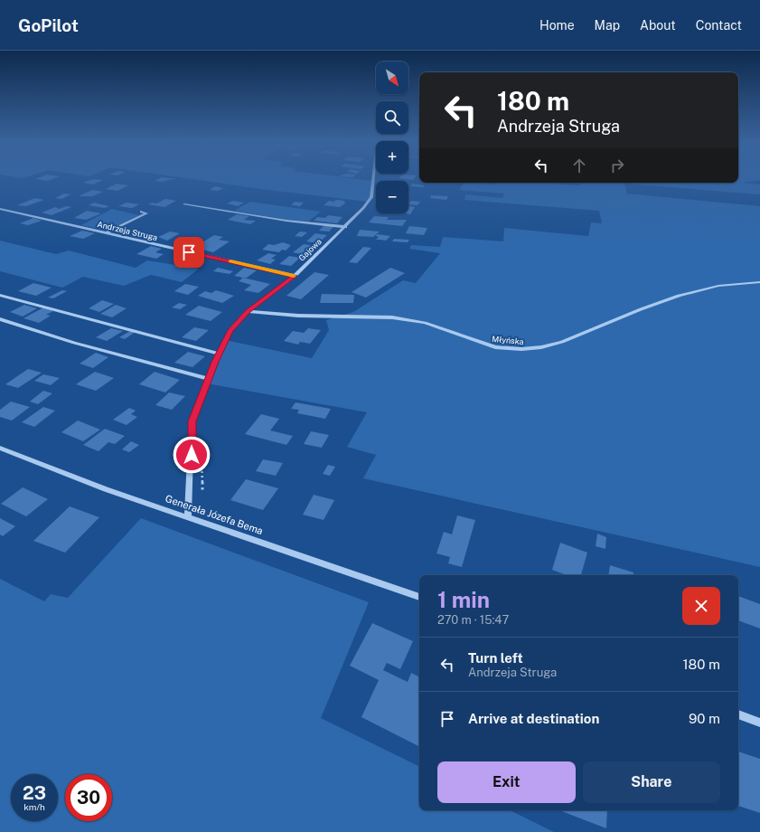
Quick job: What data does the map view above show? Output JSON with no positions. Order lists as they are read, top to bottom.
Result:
{
  "streets": {
    "street": [
      "Andrzeja Struga",
      "Gajowa",
      "Młyńska",
      "Generała Józefa Bema"
    ]
  },
  "crossings": [
    ["Andrzeja Struga", "Gajowa"],
    ["Gajowa", "Młyńska"],
    ["Gajowa", "Generała Józefa Bema"]
  ],
  "north": "bottom right",
  "page": {
    "header": "GoPilot",
    "nav": [
      "Home",
      "Map",
      "About",
      "Contact"
    ],
    "map_buttons": ["+", "−"],
    "turn": ["180 m", "Andrzeja Struga"],
    "heading": ["1 min", "270 m · 15:47"],
    "list": [
      {
        "name": "Turn left",
        "note": "Andrzeja Struga",
        "value": "180 m"
      },
      {
        "name": "Arrive at destination",
        "value": "90 m"
      }
    ],
    "buttons": ["Exit", "Share"],
    "speed": "23 km/h",
    "limit": "30"
  }
}
